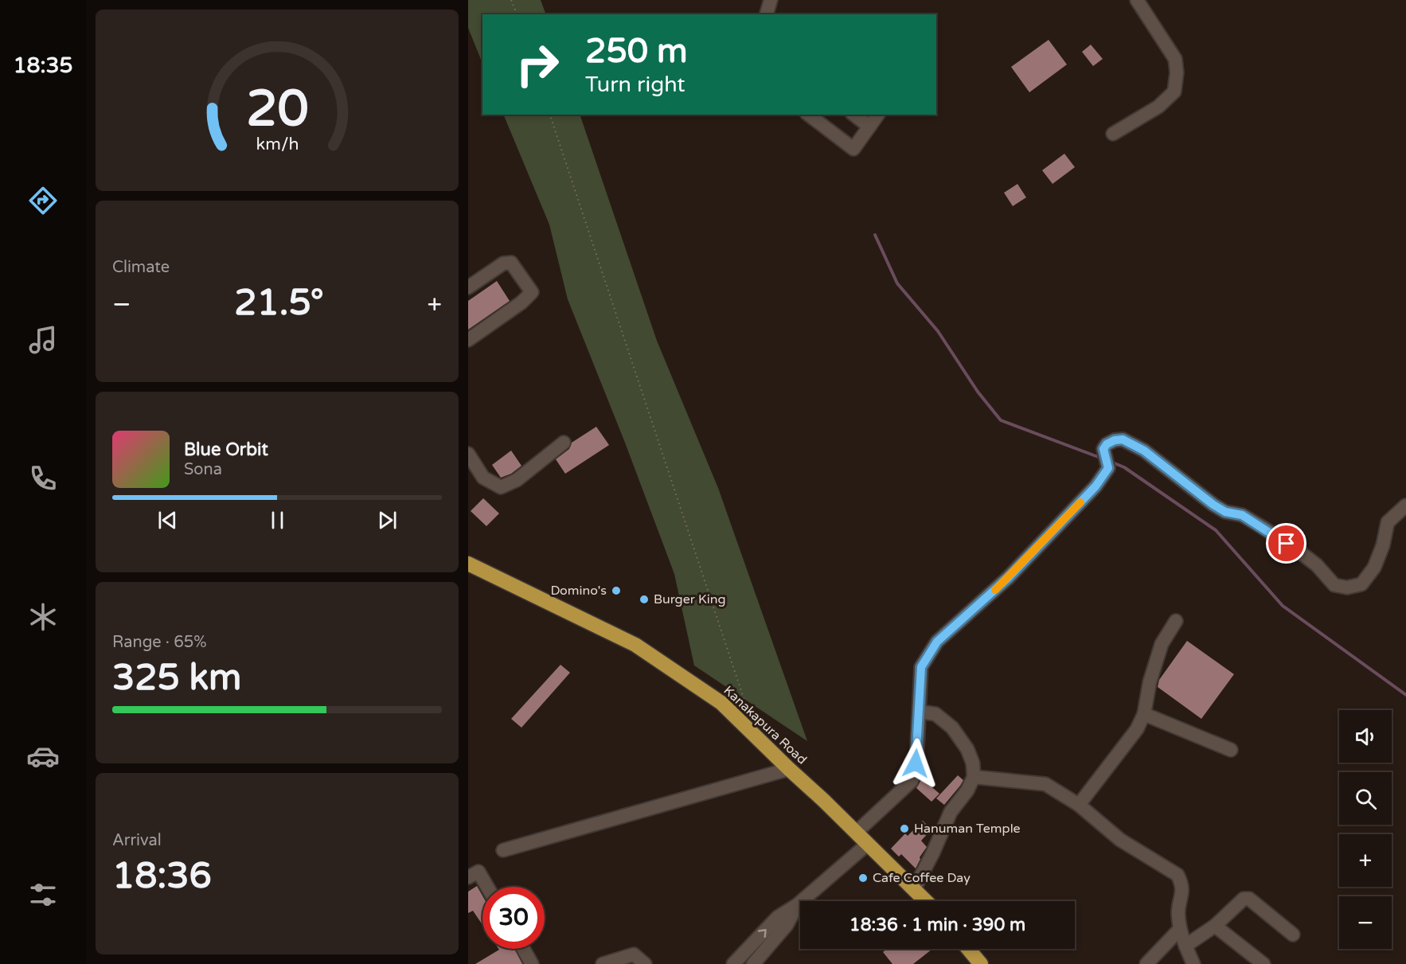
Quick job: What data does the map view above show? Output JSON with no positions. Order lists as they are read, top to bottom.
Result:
{
  "streets": {
    "highway": ["Kanakapura Road"]
  },
  "places": [
    "Domino's",
    "Burger King",
    "Hanuman Temple",
    "Cafe Coffee Day"
  ],
  "page": {
    "tabs": "18:35",
    "turn": ["250 m", "Turn right"],
    "tile": [
      "Climate",
      ["Range · 65%", "325 km"],
      ["Arrival", "18:36"]
    ],
    "heat": ["−", "21.5°", "+"],
    "song": ["Blue Orbit", "Sona"],
    "map_buttons": ["+", "−"],
    "limit": "30",
    "trip": "18:36 · 1 min · 390 m",
    "gauge": ["20", "km/h"]
  }
}
